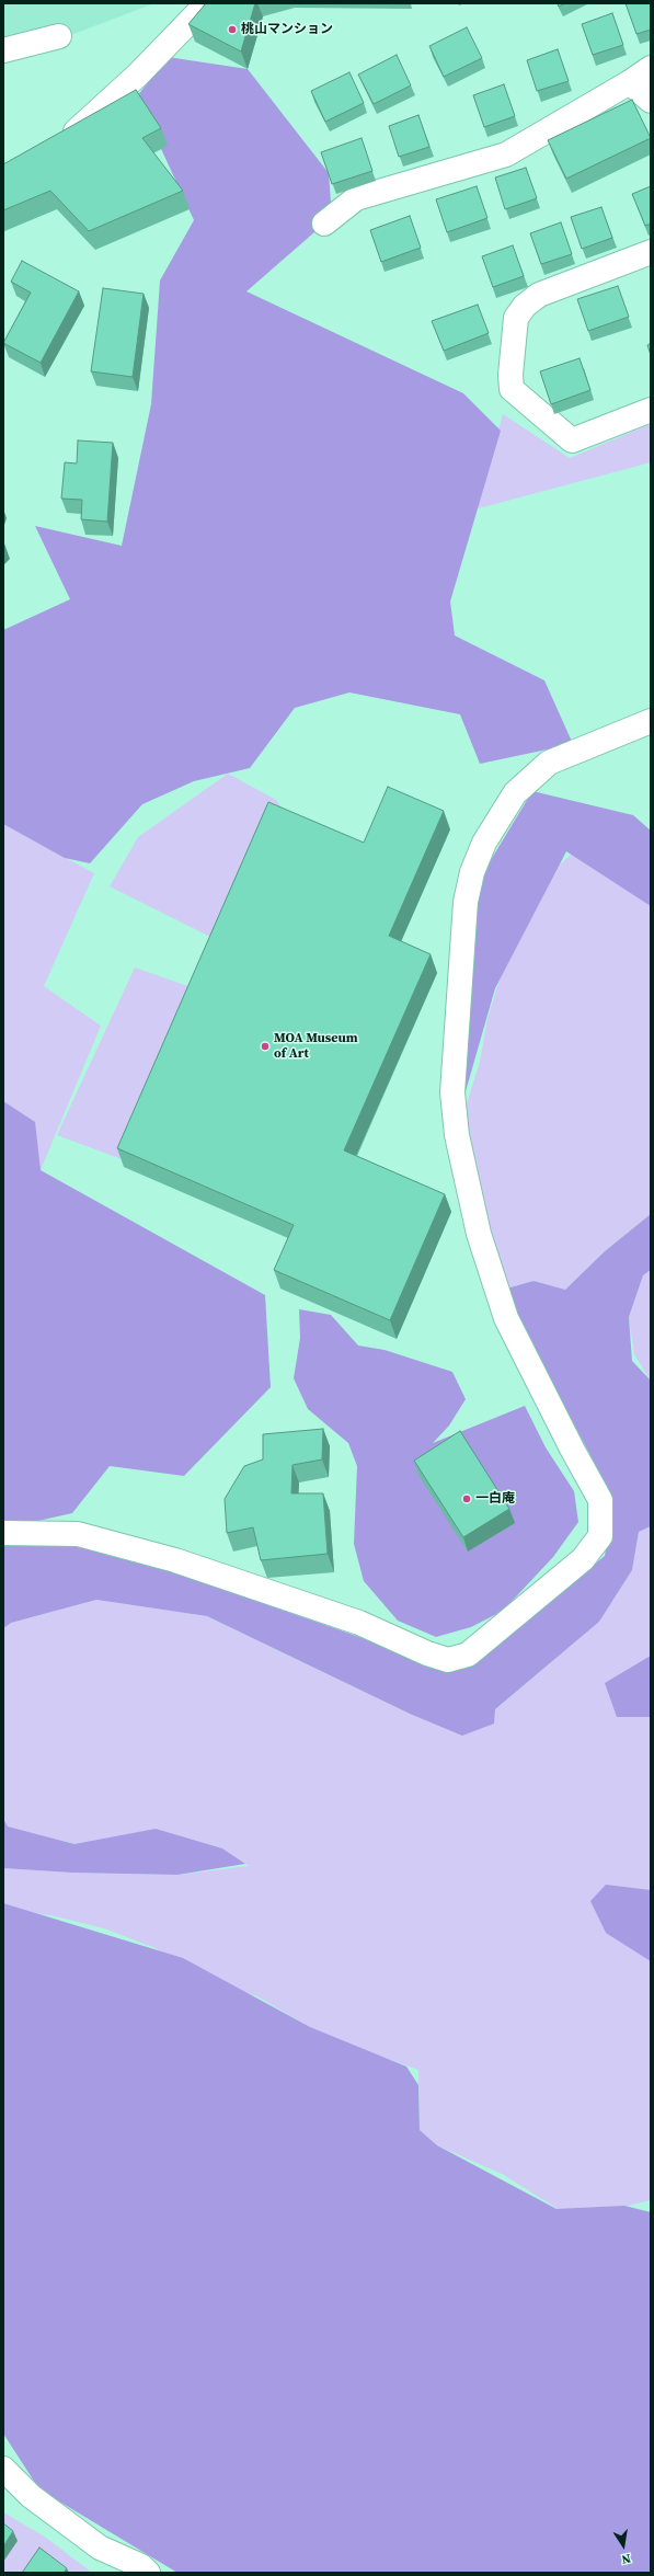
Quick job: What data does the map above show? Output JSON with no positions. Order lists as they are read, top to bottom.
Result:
{
  "places": ["桃山マンション", "MOA Museum of Art", "一白庵"],
  "north": "bottom"
}
